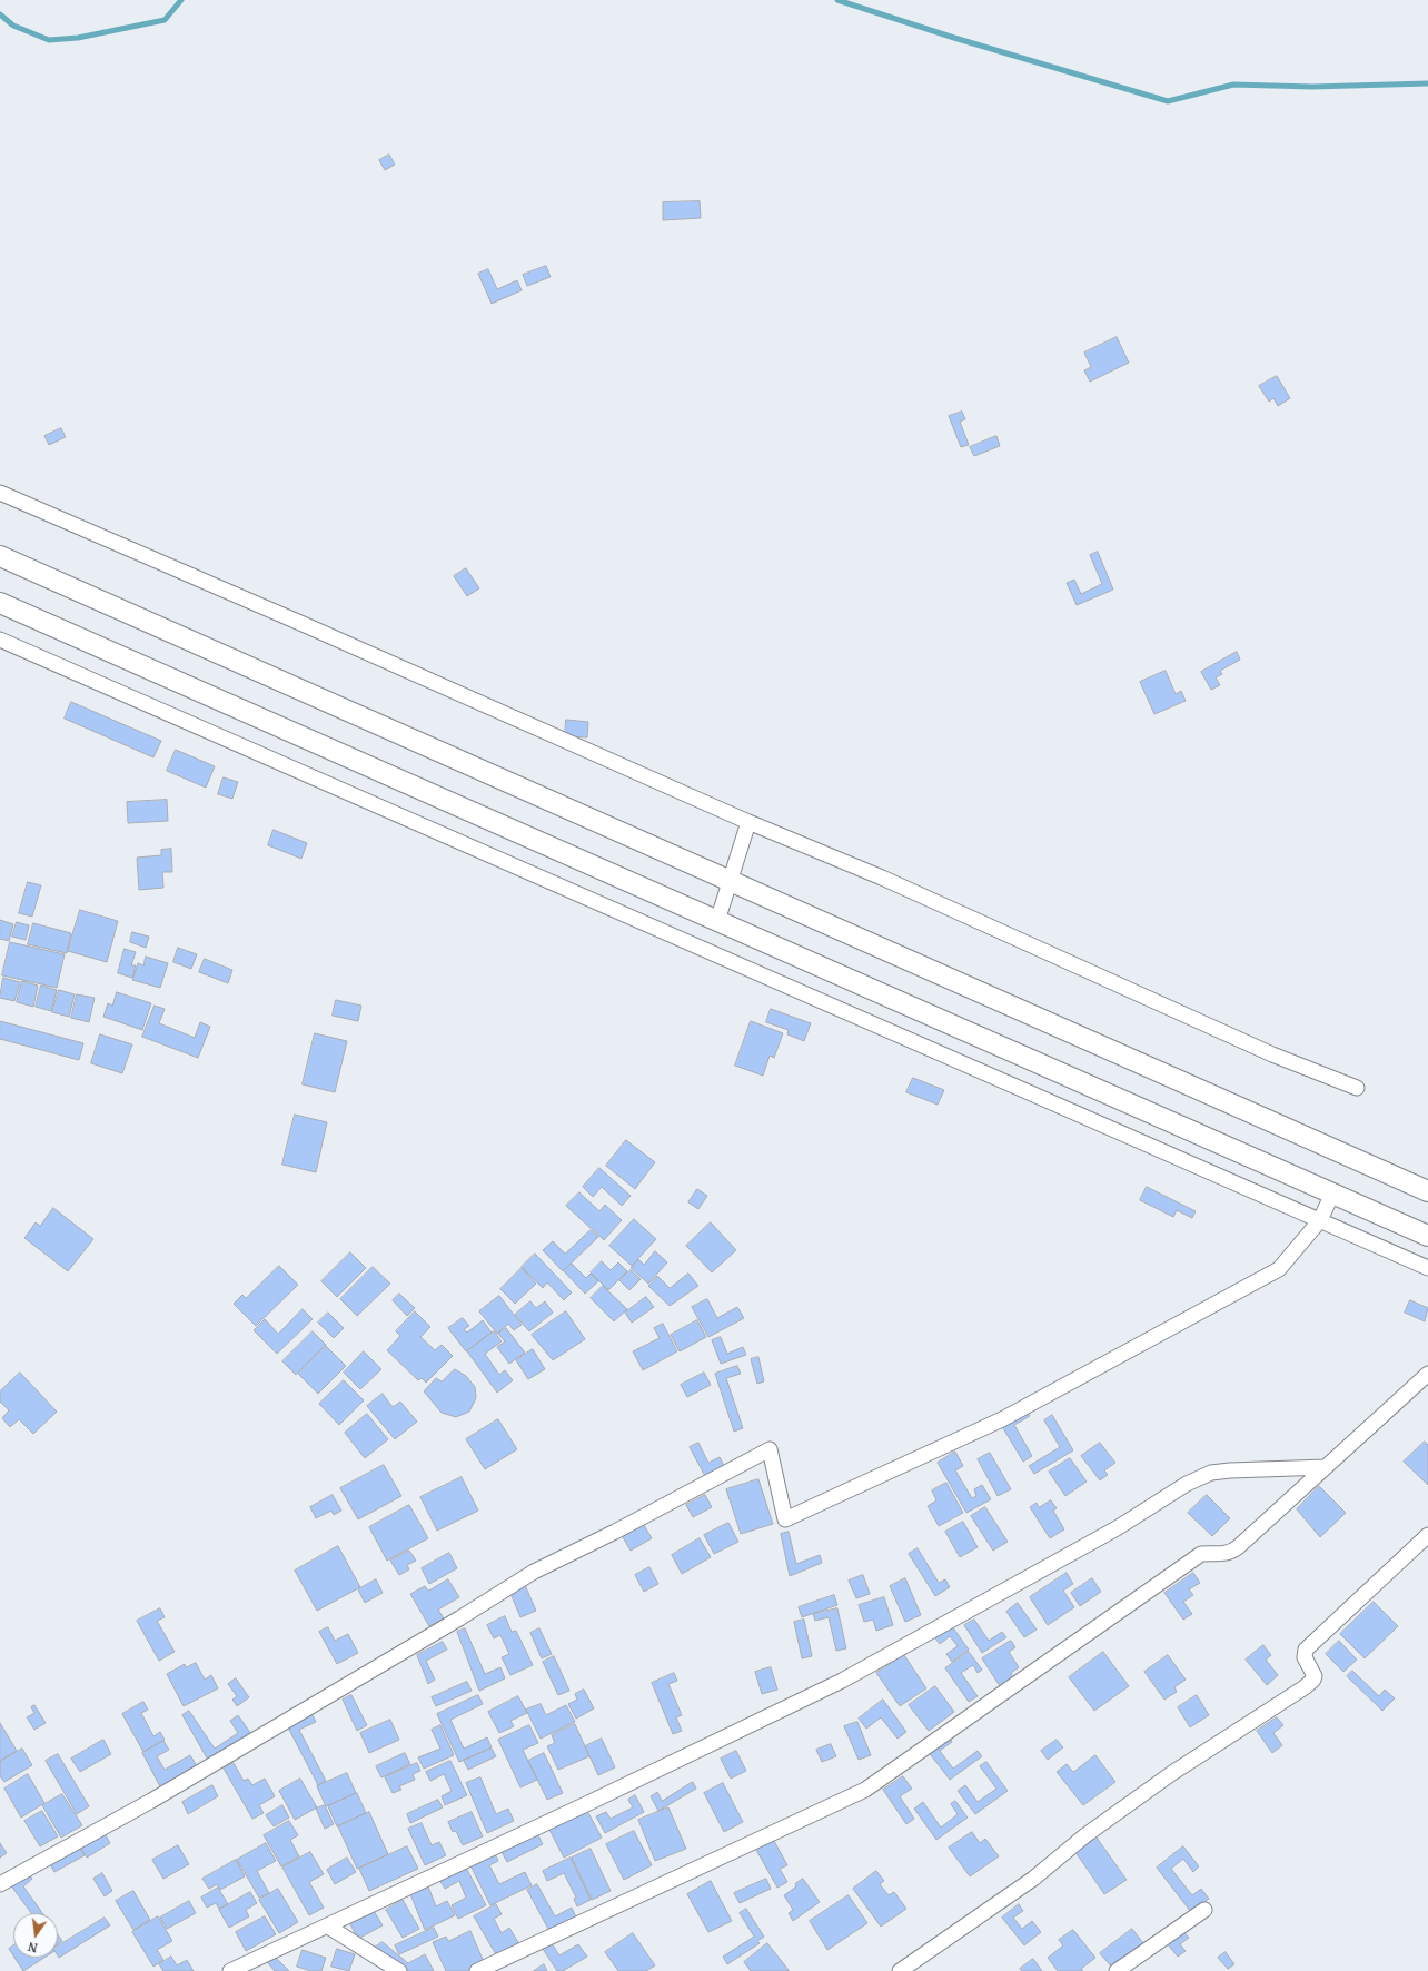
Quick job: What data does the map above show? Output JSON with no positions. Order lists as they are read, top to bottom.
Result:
{
  "north": "bottom"
}
